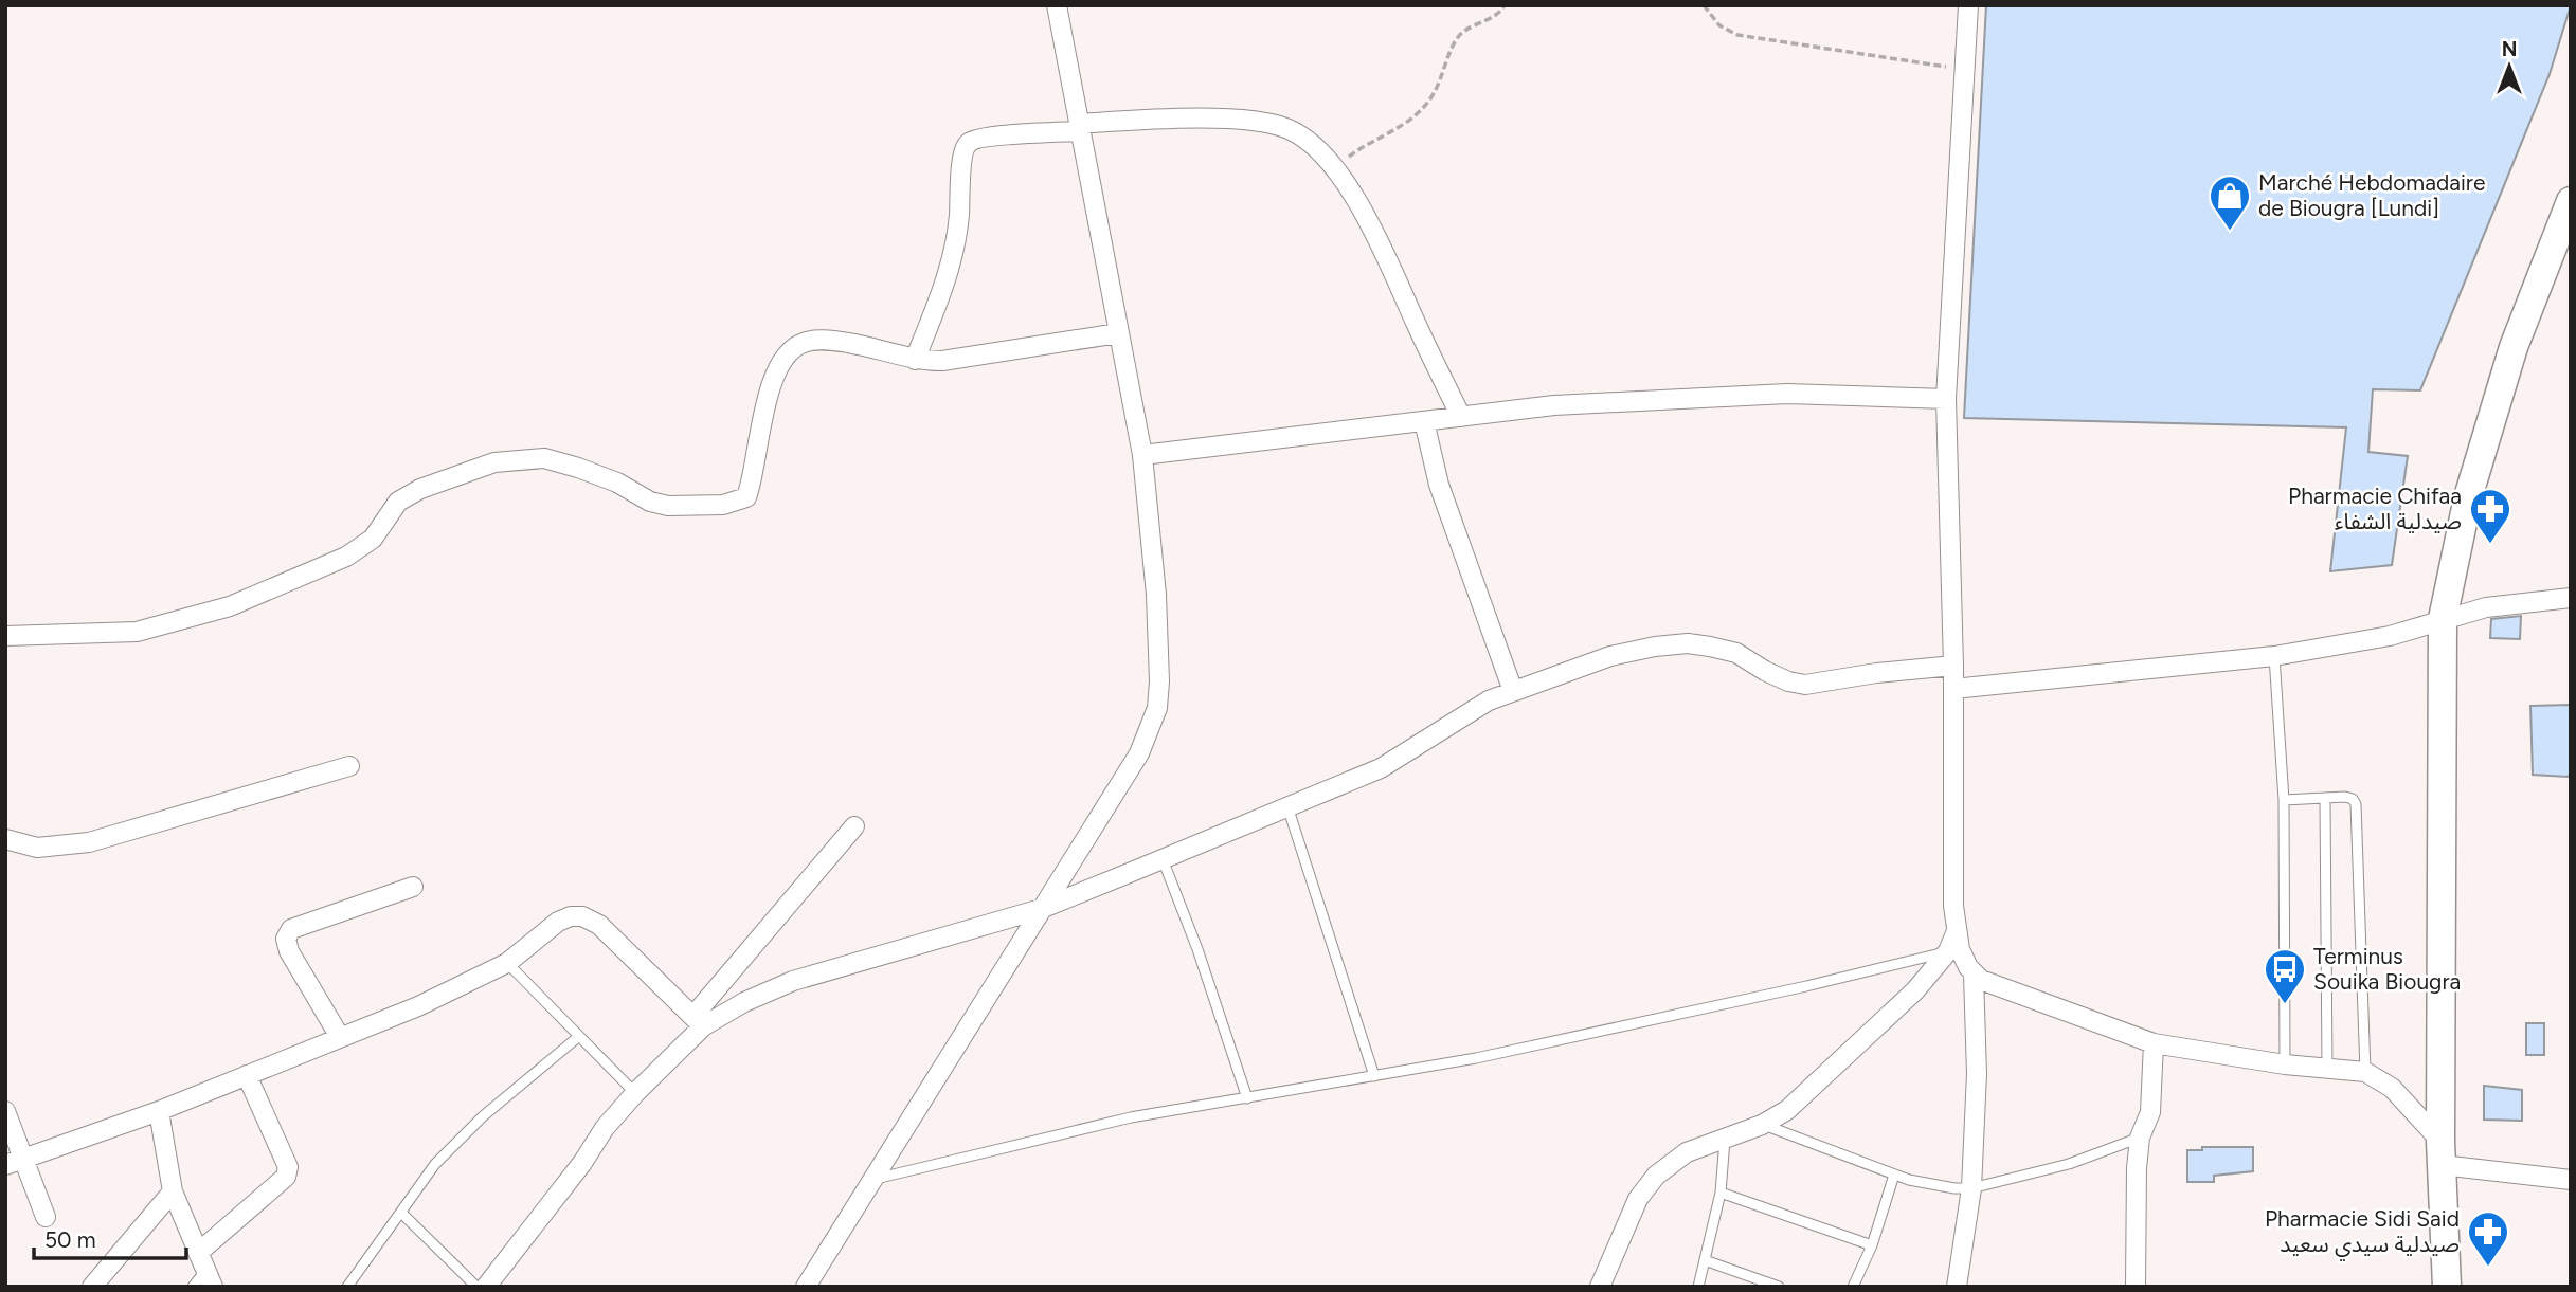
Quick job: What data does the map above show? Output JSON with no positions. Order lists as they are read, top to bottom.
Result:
{
  "places": {
    "shop": ["Marché Hebdomadaire de Biougra [Lundi]"],
    "pharmacy": ["Pharmacie Chifaa صيدلية الشفاء", "Pharmacie Sidi Said صيدلية سيدي سعيد"],
    "bus stop": ["Terminus Souika Biougra"]
  },
  "scale_bar": "50 m",
  "north": "top"
}
